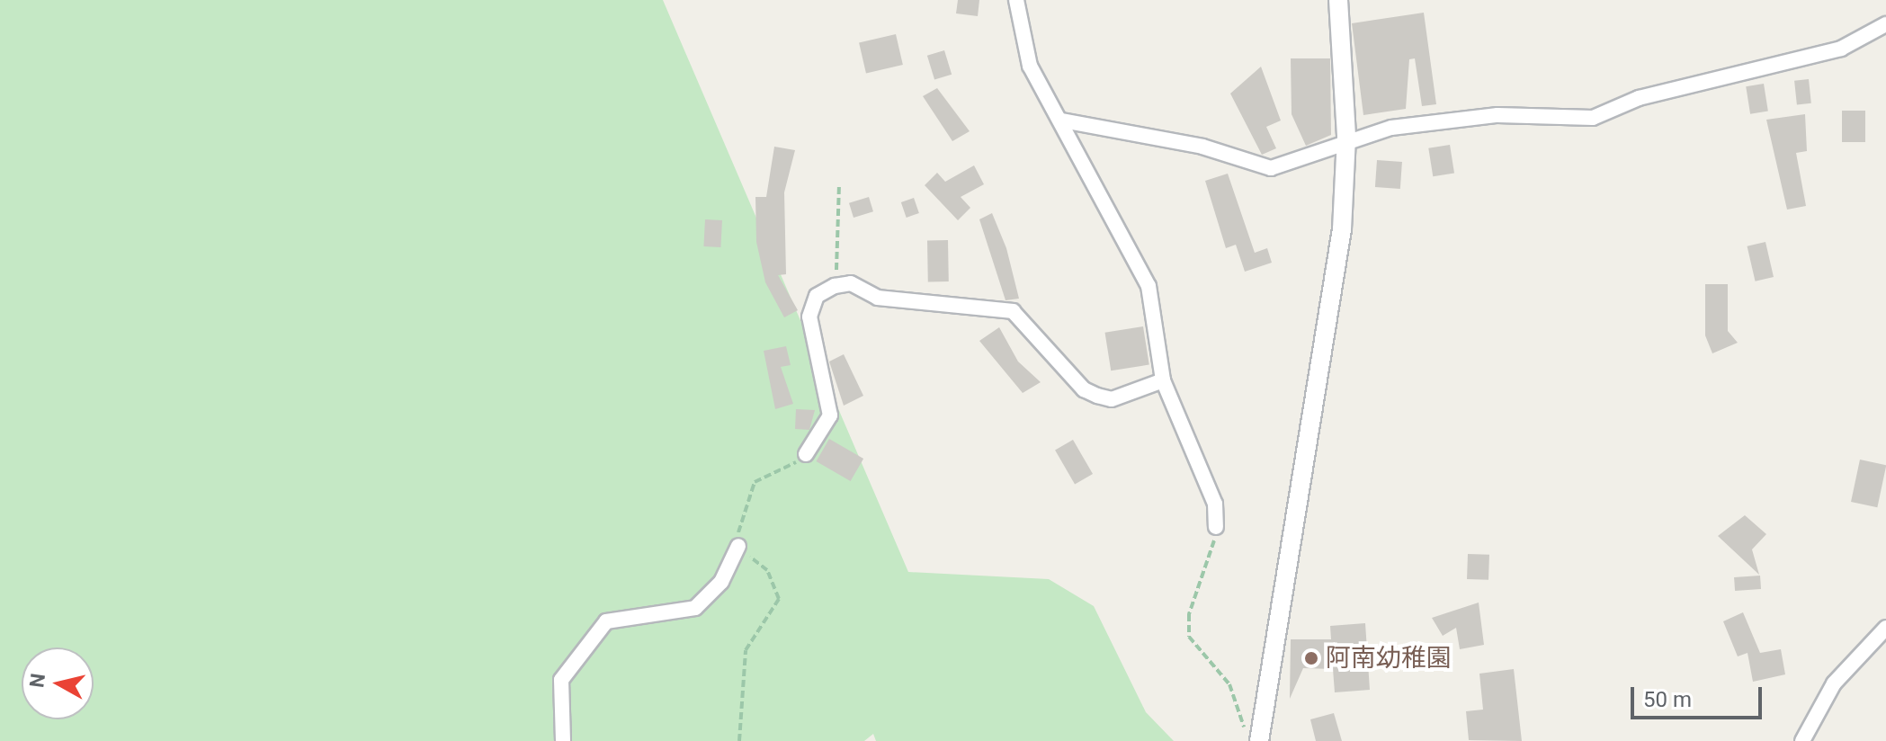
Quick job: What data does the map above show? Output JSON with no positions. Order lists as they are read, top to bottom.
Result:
{
  "places": ["阿南幼稚園"],
  "scale_bar": "50 m",
  "north": "left"
}
